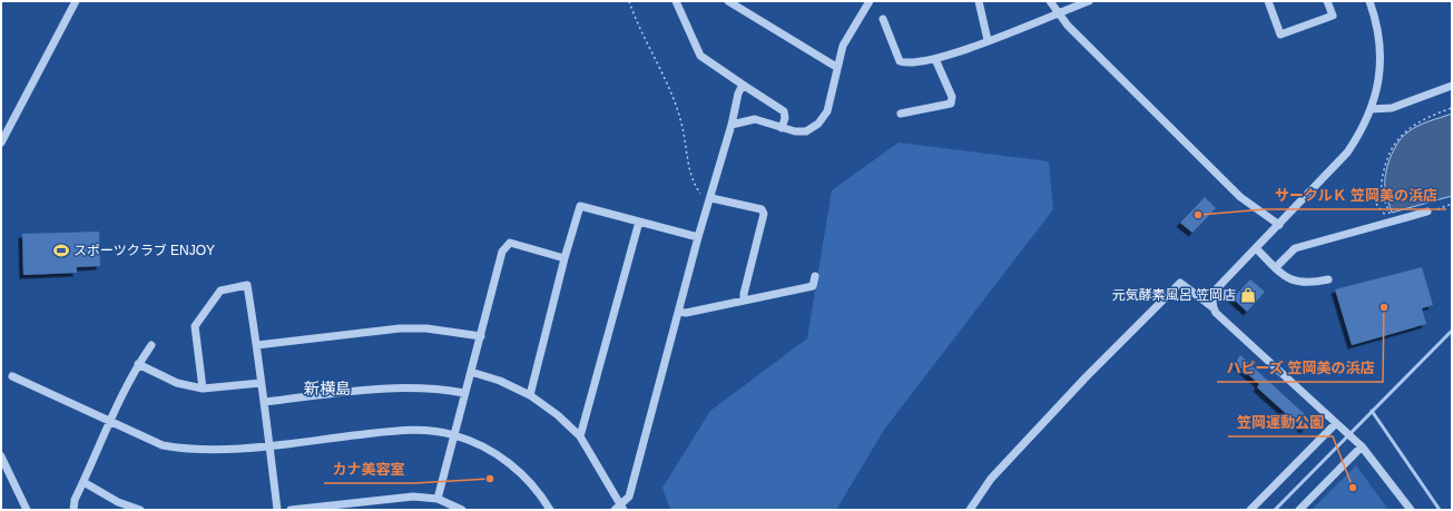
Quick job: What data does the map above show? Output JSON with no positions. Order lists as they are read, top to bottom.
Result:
{
  "districts": ["新横島"],
  "places": {
    "other": [
      "サークルＫ 笠岡美の浜店",
      "ハピーズ 笠岡美の浜店",
      "カナ美容室",
      "笠岡運動公園"
    ],
    "sports": ["スポーツクラブ ENJOY"],
    "shop": ["元気酵素風呂 笠岡店"]
  }
}
